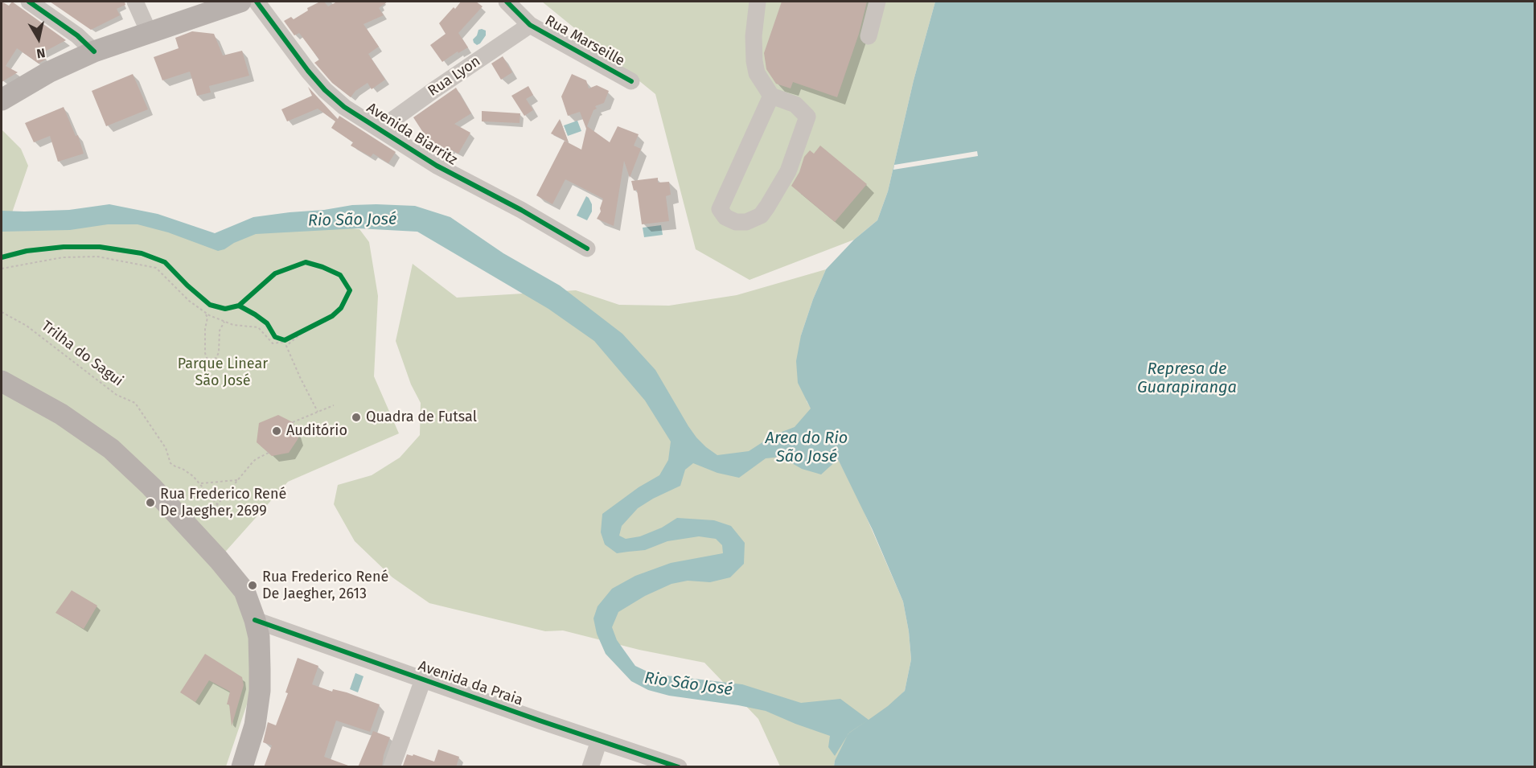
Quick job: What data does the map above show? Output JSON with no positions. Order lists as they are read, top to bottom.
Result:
{
  "streets": {
    "street": [
      "Rua Marseille",
      "Rua Lyon",
      "Avenida Biarritz",
      "Avenida da Praia"
    ],
    "path": ["Trilha do Sagui"]
  },
  "crossings": [
    ["Rua Marseille", "Rua Lyon"],
    ["Rua Lyon", "Avenida Biarritz"]
  ],
  "water": ["Rio São José", "Represa de Guarapiranga", "Area do Rio São José"],
  "parks": ["Parque Linear São José"],
  "places": [
    "Quadra de Futsal",
    "Auditório",
    "Rua Frederico René De Jaegher, 2699",
    "Rua Frederico René De Jaegher, 2613"
  ],
  "north": "bottom"
}
